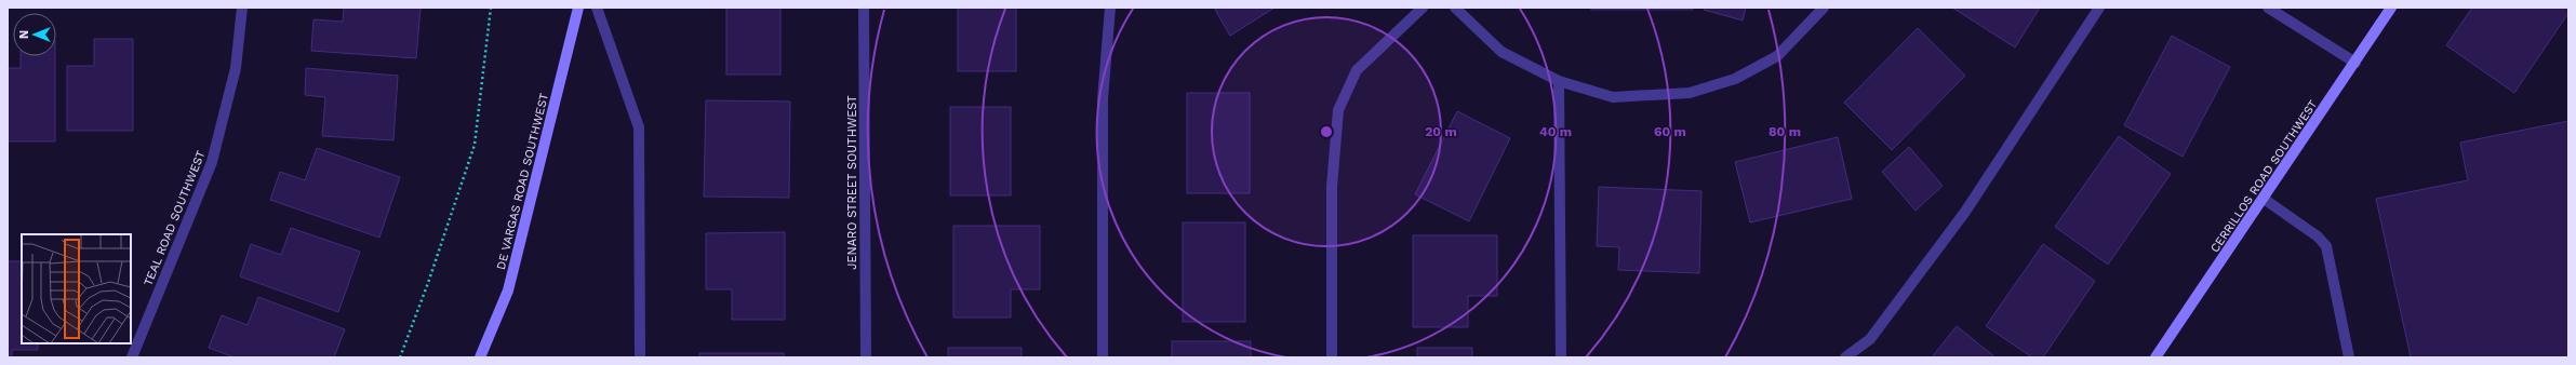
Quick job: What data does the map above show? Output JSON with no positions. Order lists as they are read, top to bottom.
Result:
{
  "streets": {
    "street": [
      "CERRILLOS ROAD SOUTHWEST",
      "DE VARGAS ROAD SOUTHWEST",
      "JENARO STREET SOUTHWEST",
      "TEAL ROAD SOUTHWEST"
    ]
  },
  "north": "left",
  "rings": [
    "20 m",
    "40 m",
    "60 m",
    "80 m"
  ]
}
